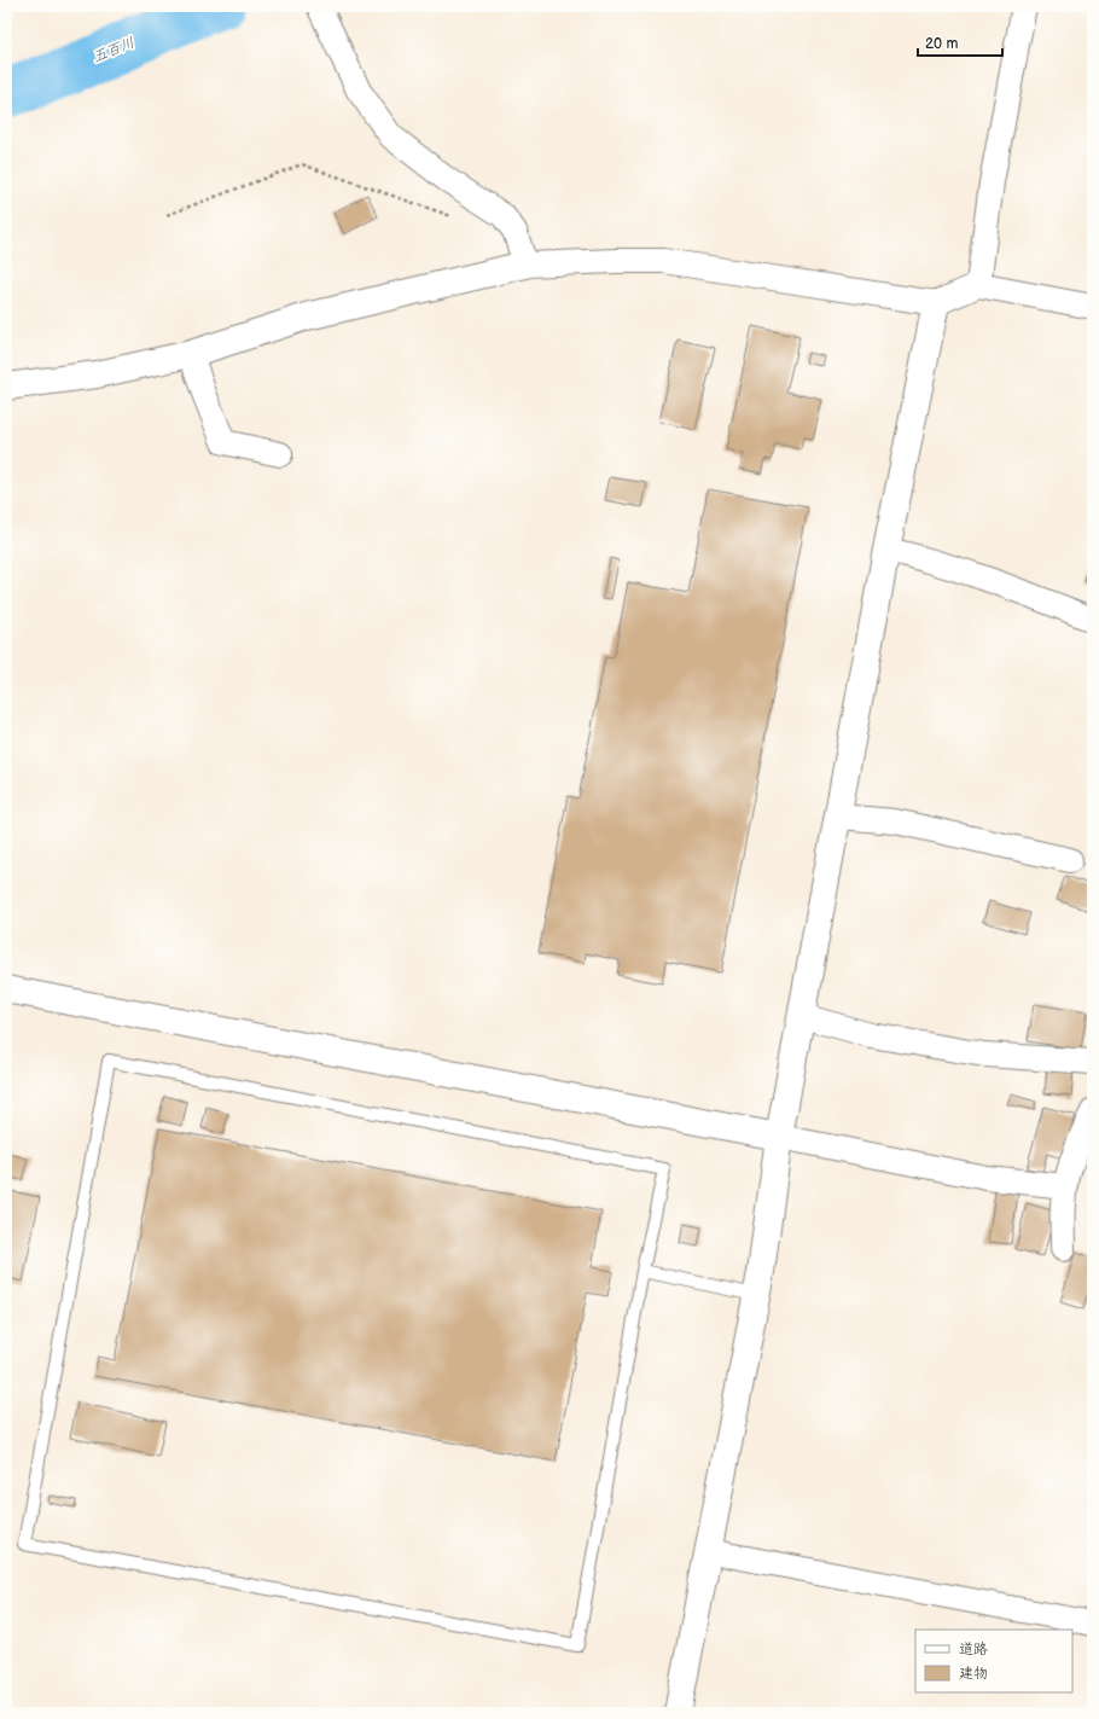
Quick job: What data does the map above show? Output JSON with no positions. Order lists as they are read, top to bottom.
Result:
{
  "water": ["五百川"],
  "legend": ["道路", "建物"],
  "scale_bar": "20 m"
}
